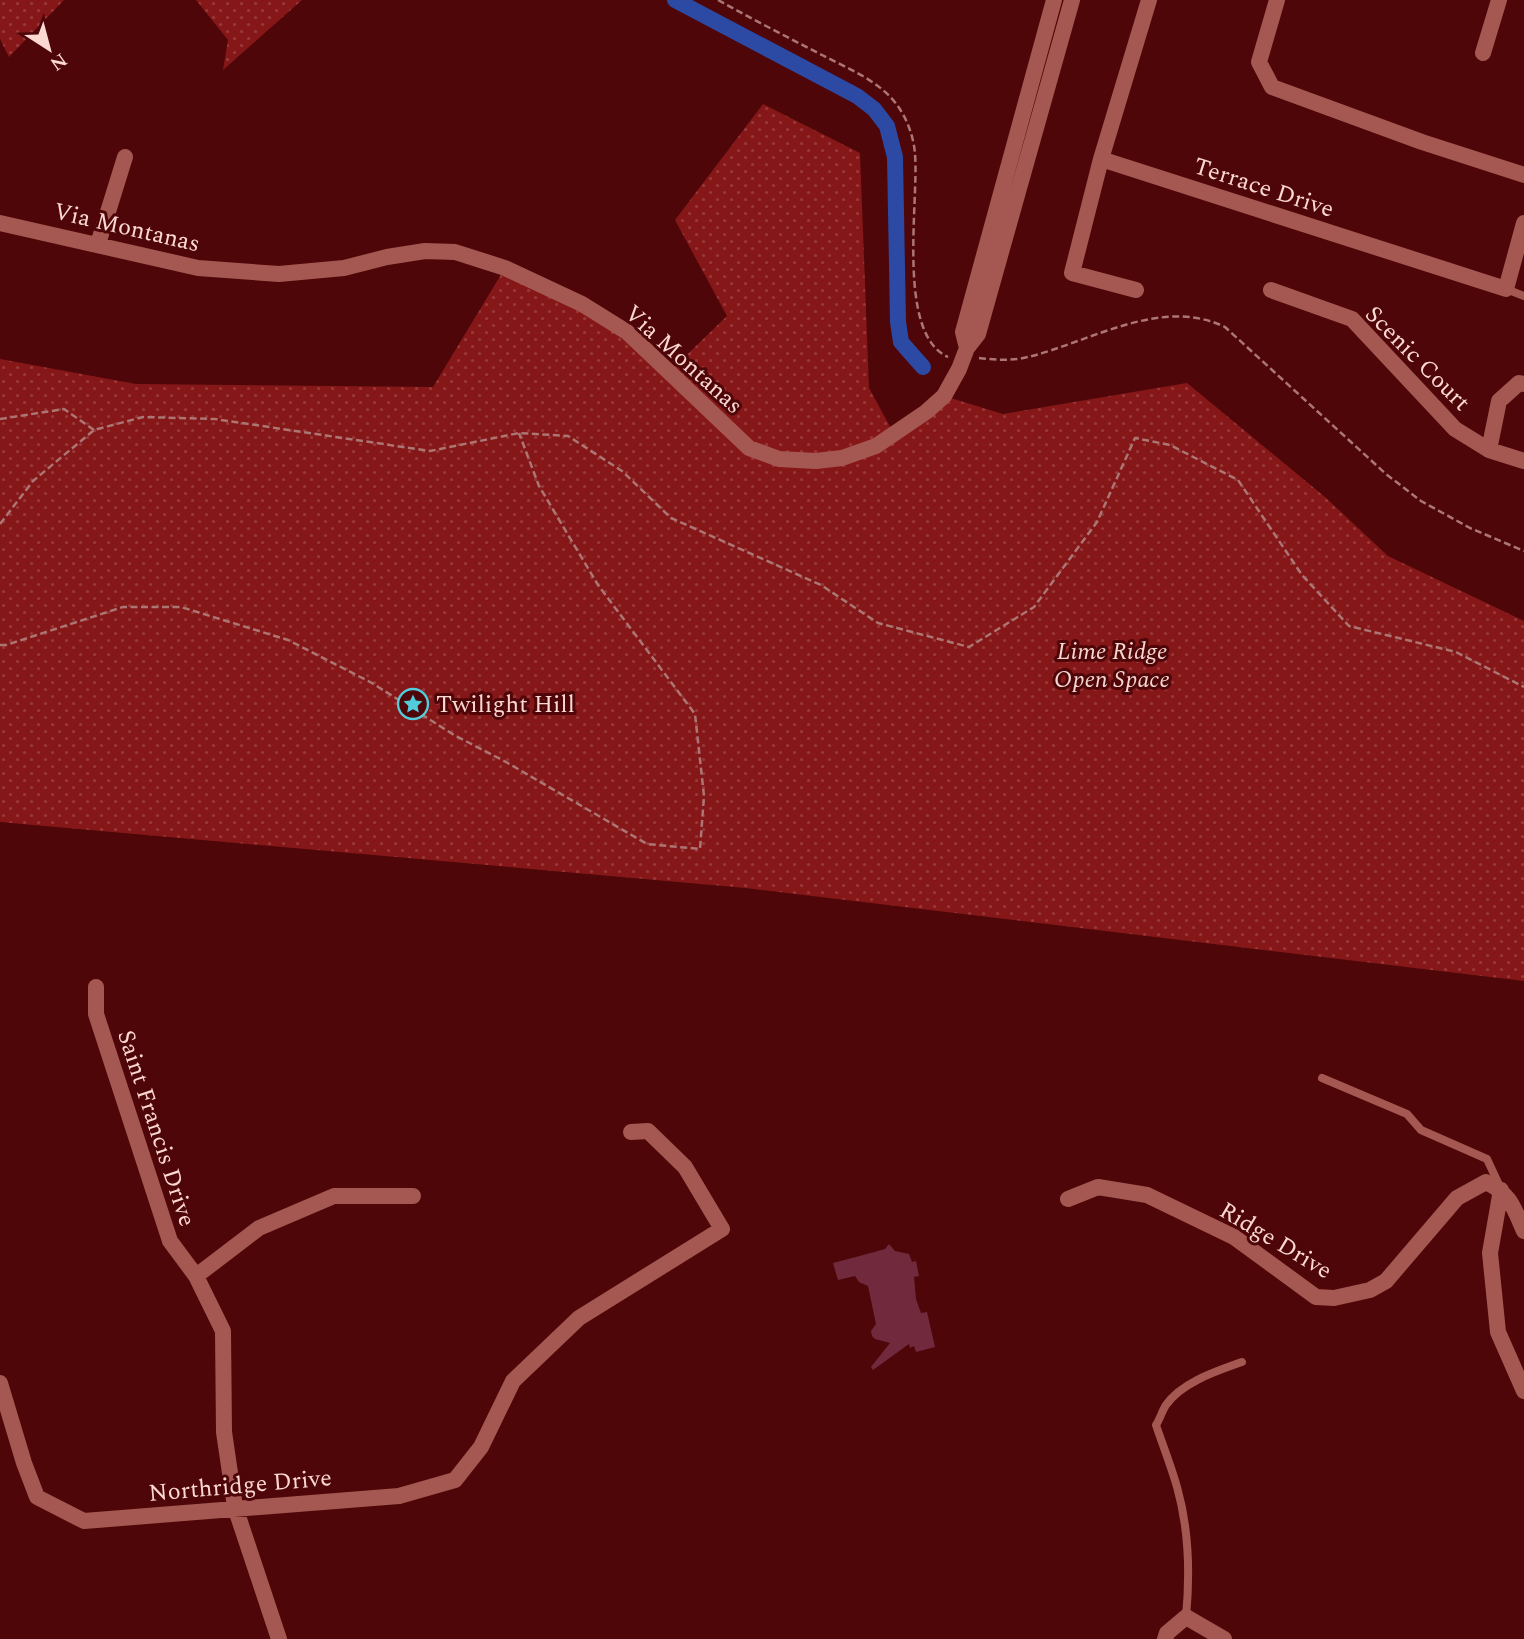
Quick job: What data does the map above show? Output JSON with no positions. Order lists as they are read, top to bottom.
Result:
{
  "streets": {
    "street": [
      "Terrace Drive",
      "Via Montanas",
      "Scenic Court",
      "Saint Francis Drive",
      "Ridge Drive",
      "Northridge Drive"
    ]
  },
  "crossings": [
    ["Saint Francis Drive", "Northridge Drive"]
  ],
  "parks": ["Lime Ridge Open Space"],
  "places": {
    "place": ["Twilight Hill"]
  },
  "north": "bottom right"
}
